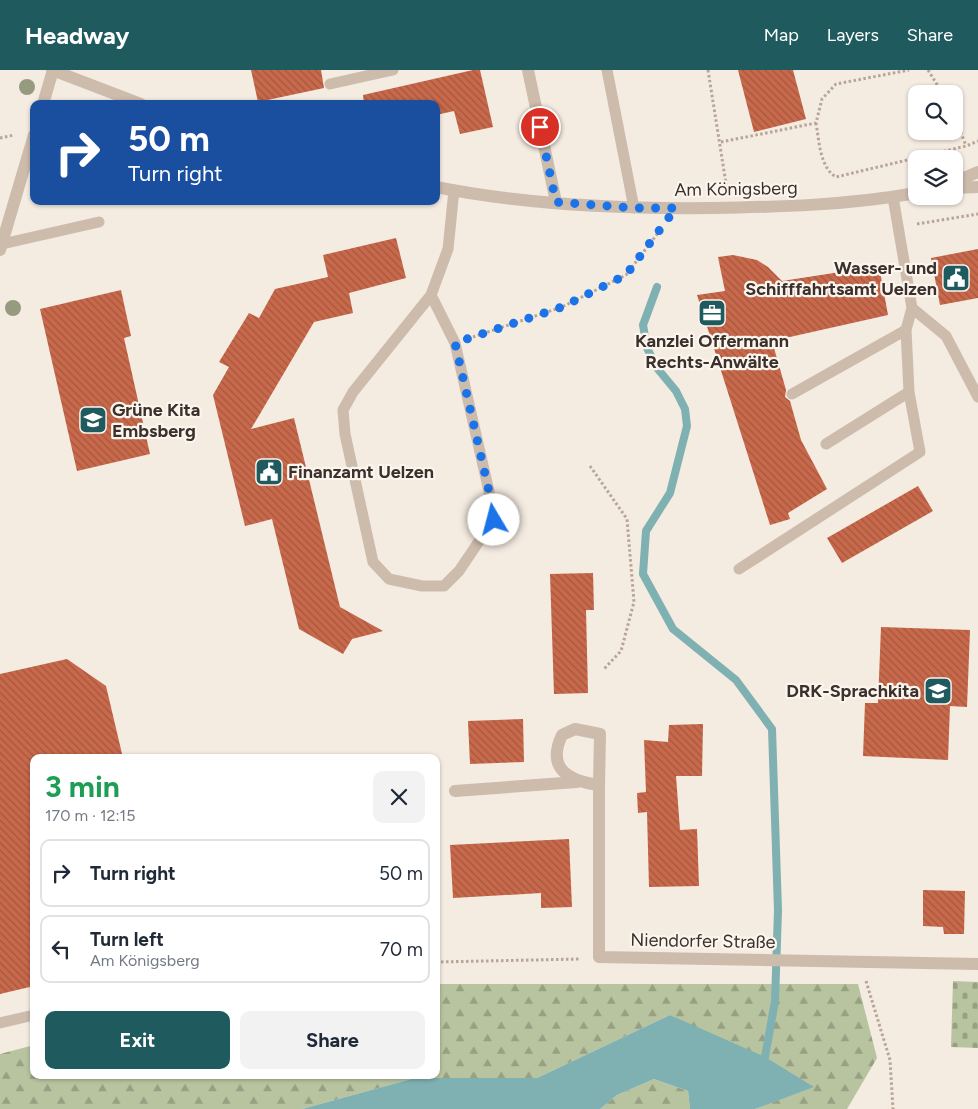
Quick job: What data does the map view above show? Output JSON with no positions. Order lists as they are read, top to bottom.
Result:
{
  "streets": {
    "street": ["Am Königsberg", "Niendorfer Straße"]
  },
  "places": {
    "public building": ["Wasser- und Schifffahrtsamt Uelzen", "Finanzamt Uelzen"],
    "office": ["Kanzlei Offermann Rechts-Anwälte"],
    "school or university": ["Grüne Kita Embsberg", "DRK-Sprachkita"]
  },
  "page": {
    "header": "Headway",
    "nav": ["Map", "Layers", "Share"],
    "turn": ["50 m", "Turn right"],
    "heading": ["3 min", "170 m · 12:15"],
    "list": [
      {
        "name": "Turn right",
        "value": "50 m"
      },
      {
        "name": "Turn left",
        "note": "Am Königsberg",
        "value": "70 m"
      }
    ],
    "buttons": ["Exit", "Share"]
  }
}
